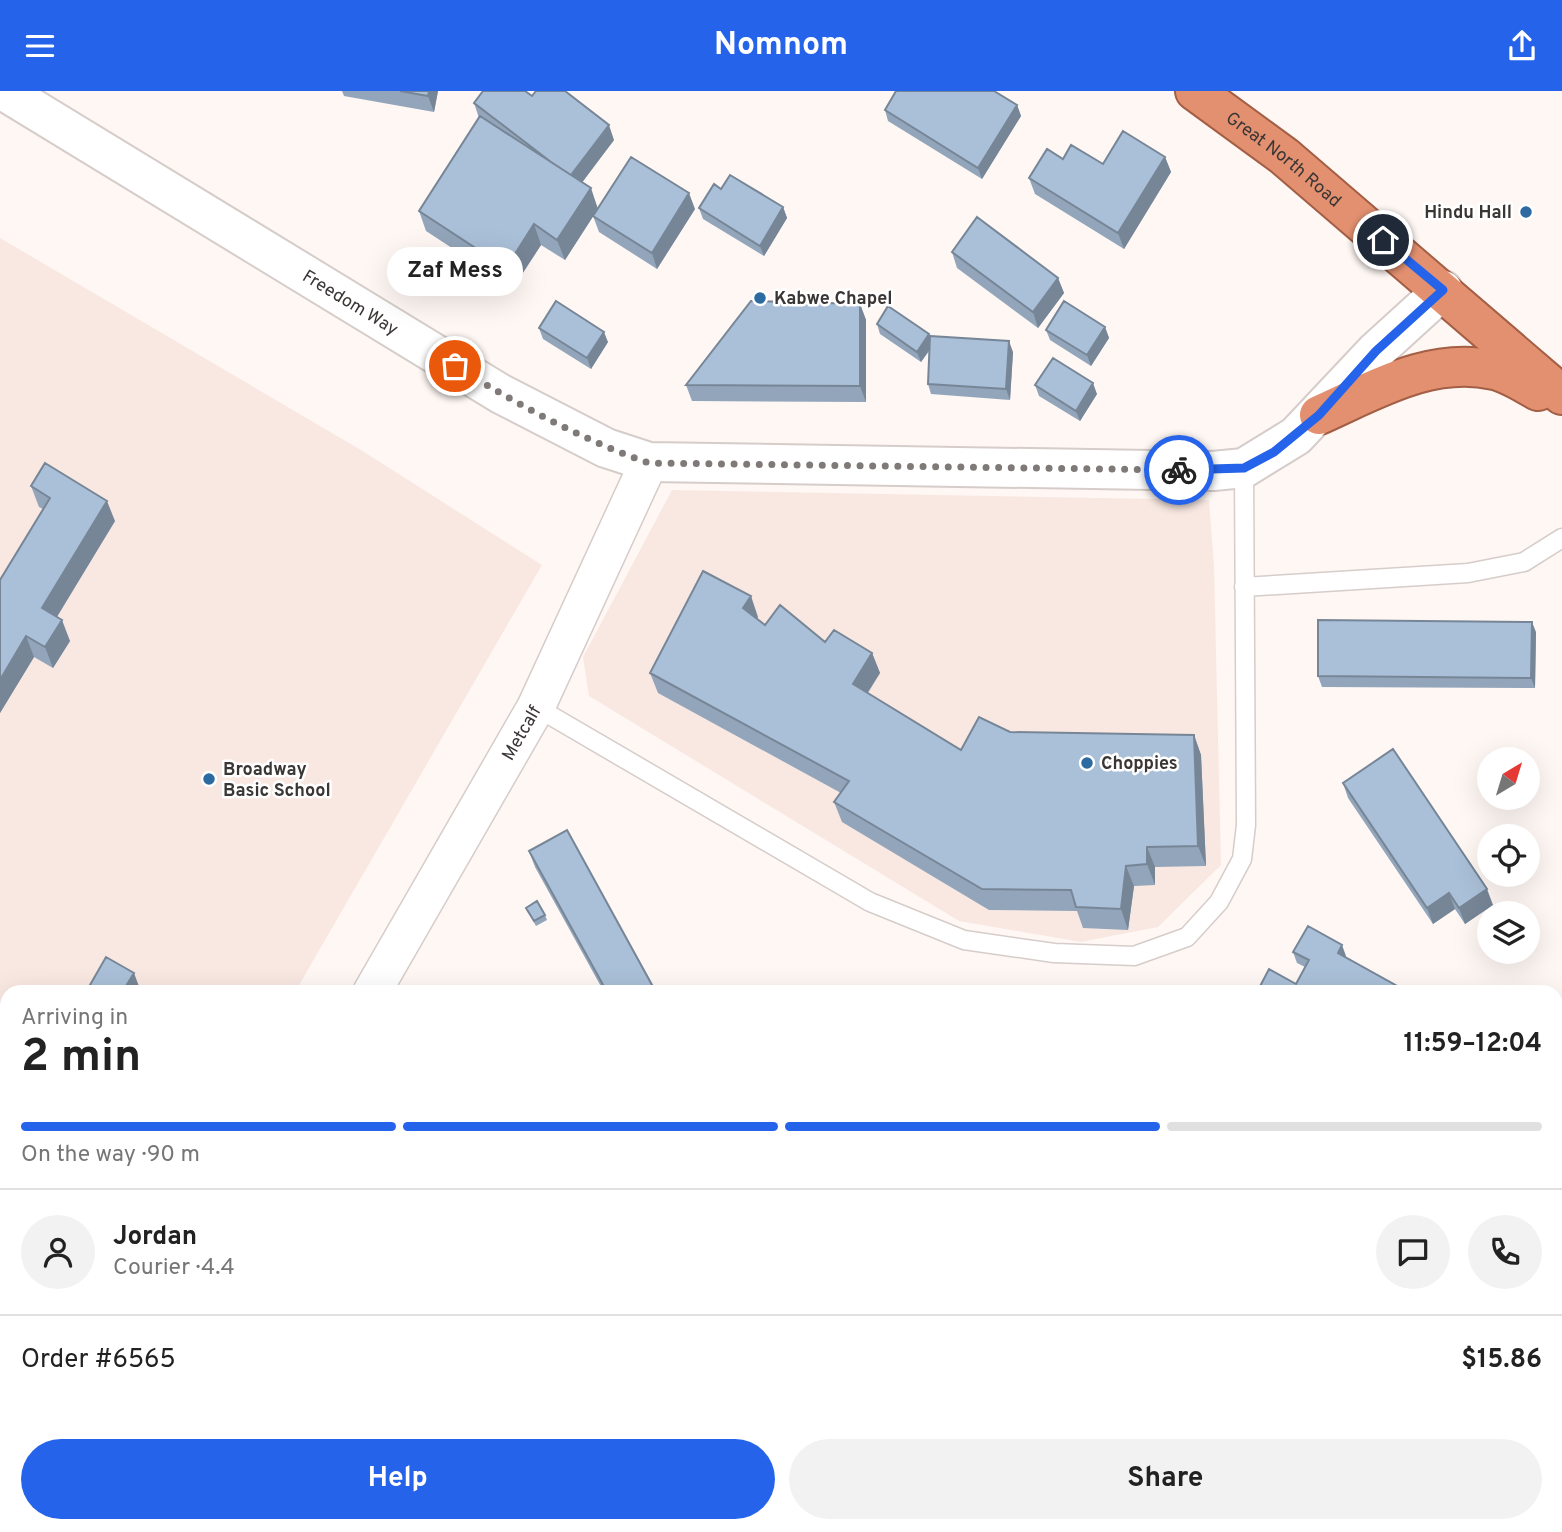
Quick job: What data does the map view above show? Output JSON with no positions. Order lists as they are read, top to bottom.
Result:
{
  "streets": {
    "highway": ["Great North Road"],
    "main road": ["Freedom Way"],
    "street": ["Metcalf"]
  },
  "crossings": [
    ["Great North Road", "Freedom Way"],
    ["Freedom Way", "Metcalf"]
  ],
  "places": [
    "Hindu Hall",
    "Kabwe Chapel",
    "Zaf Mess",
    "Choppies",
    "Broadway Basic School"
  ],
  "north": "top right",
  "page": {
    "header": "Nomnom",
    "bubble": "Zaf Mess",
    "heading": ["2 min", "Arriving in", "11:59–12:04"],
    "panel": [
      "Jordan",
      "Courier · 4.4",
      "Order #6565",
      "$15.86"
    ],
    "bar": "On the way · 90 m",
    "buttons": ["Help", "Share"]
  }
}
